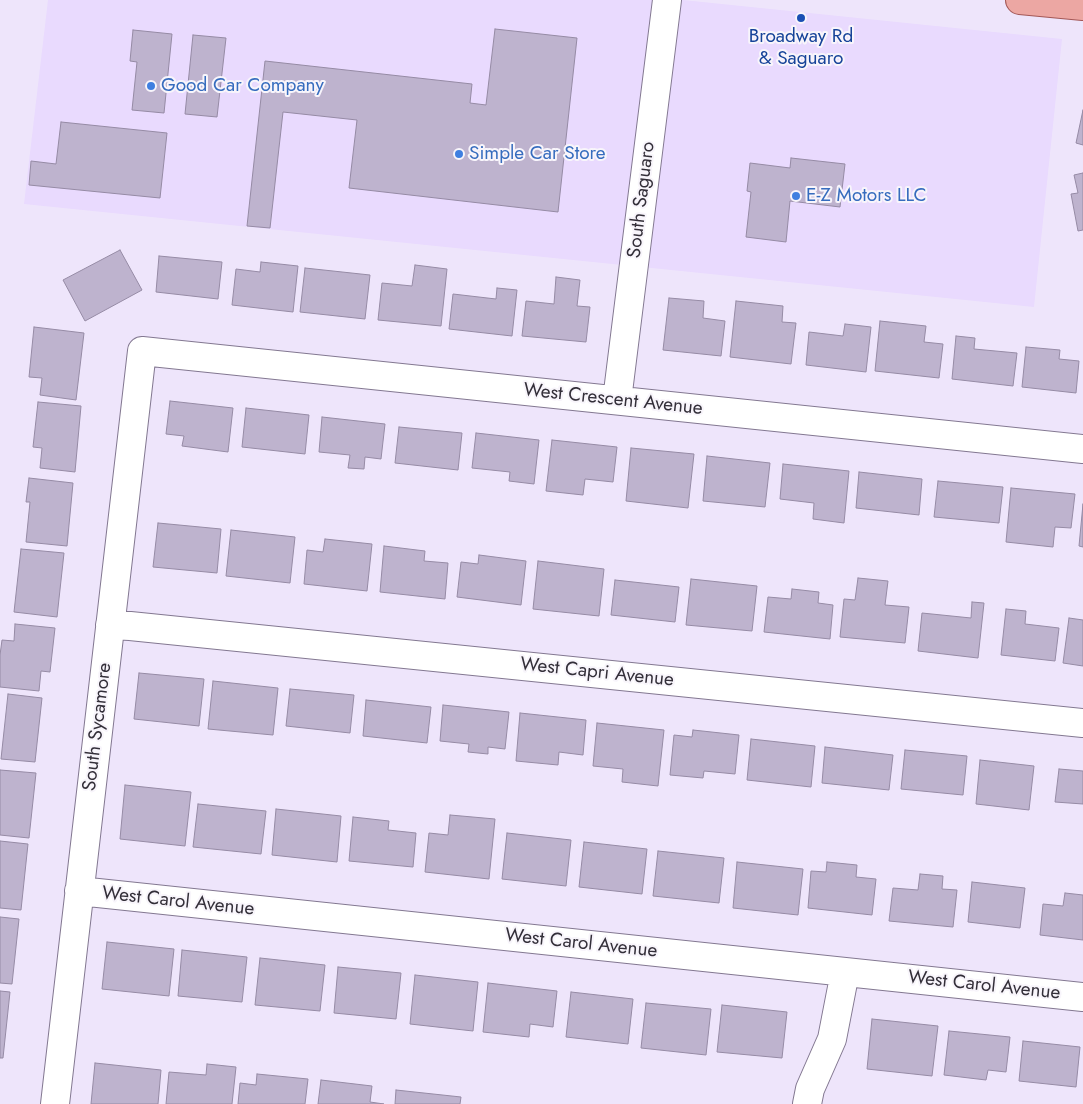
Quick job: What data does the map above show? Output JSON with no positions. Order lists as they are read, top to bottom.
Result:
{
  "streets": {
    "street": [
      "South Saguaro",
      "West Crescent Avenue",
      "West Capri Avenue",
      "South Sycamore",
      "West Carol Avenue"
    ]
  },
  "crossings": [
    ["South Saguaro", "West Crescent Avenue"],
    ["West Crescent Avenue", "South Sycamore"],
    ["West Capri Avenue", "South Sycamore"],
    ["South Sycamore", "West Carol Avenue"]
  ],
  "places": [
    "Broadway Rd & Saguaro",
    "Good Car Company",
    "Simple Car Store",
    "E-Z Motors LLC"
  ]
}
